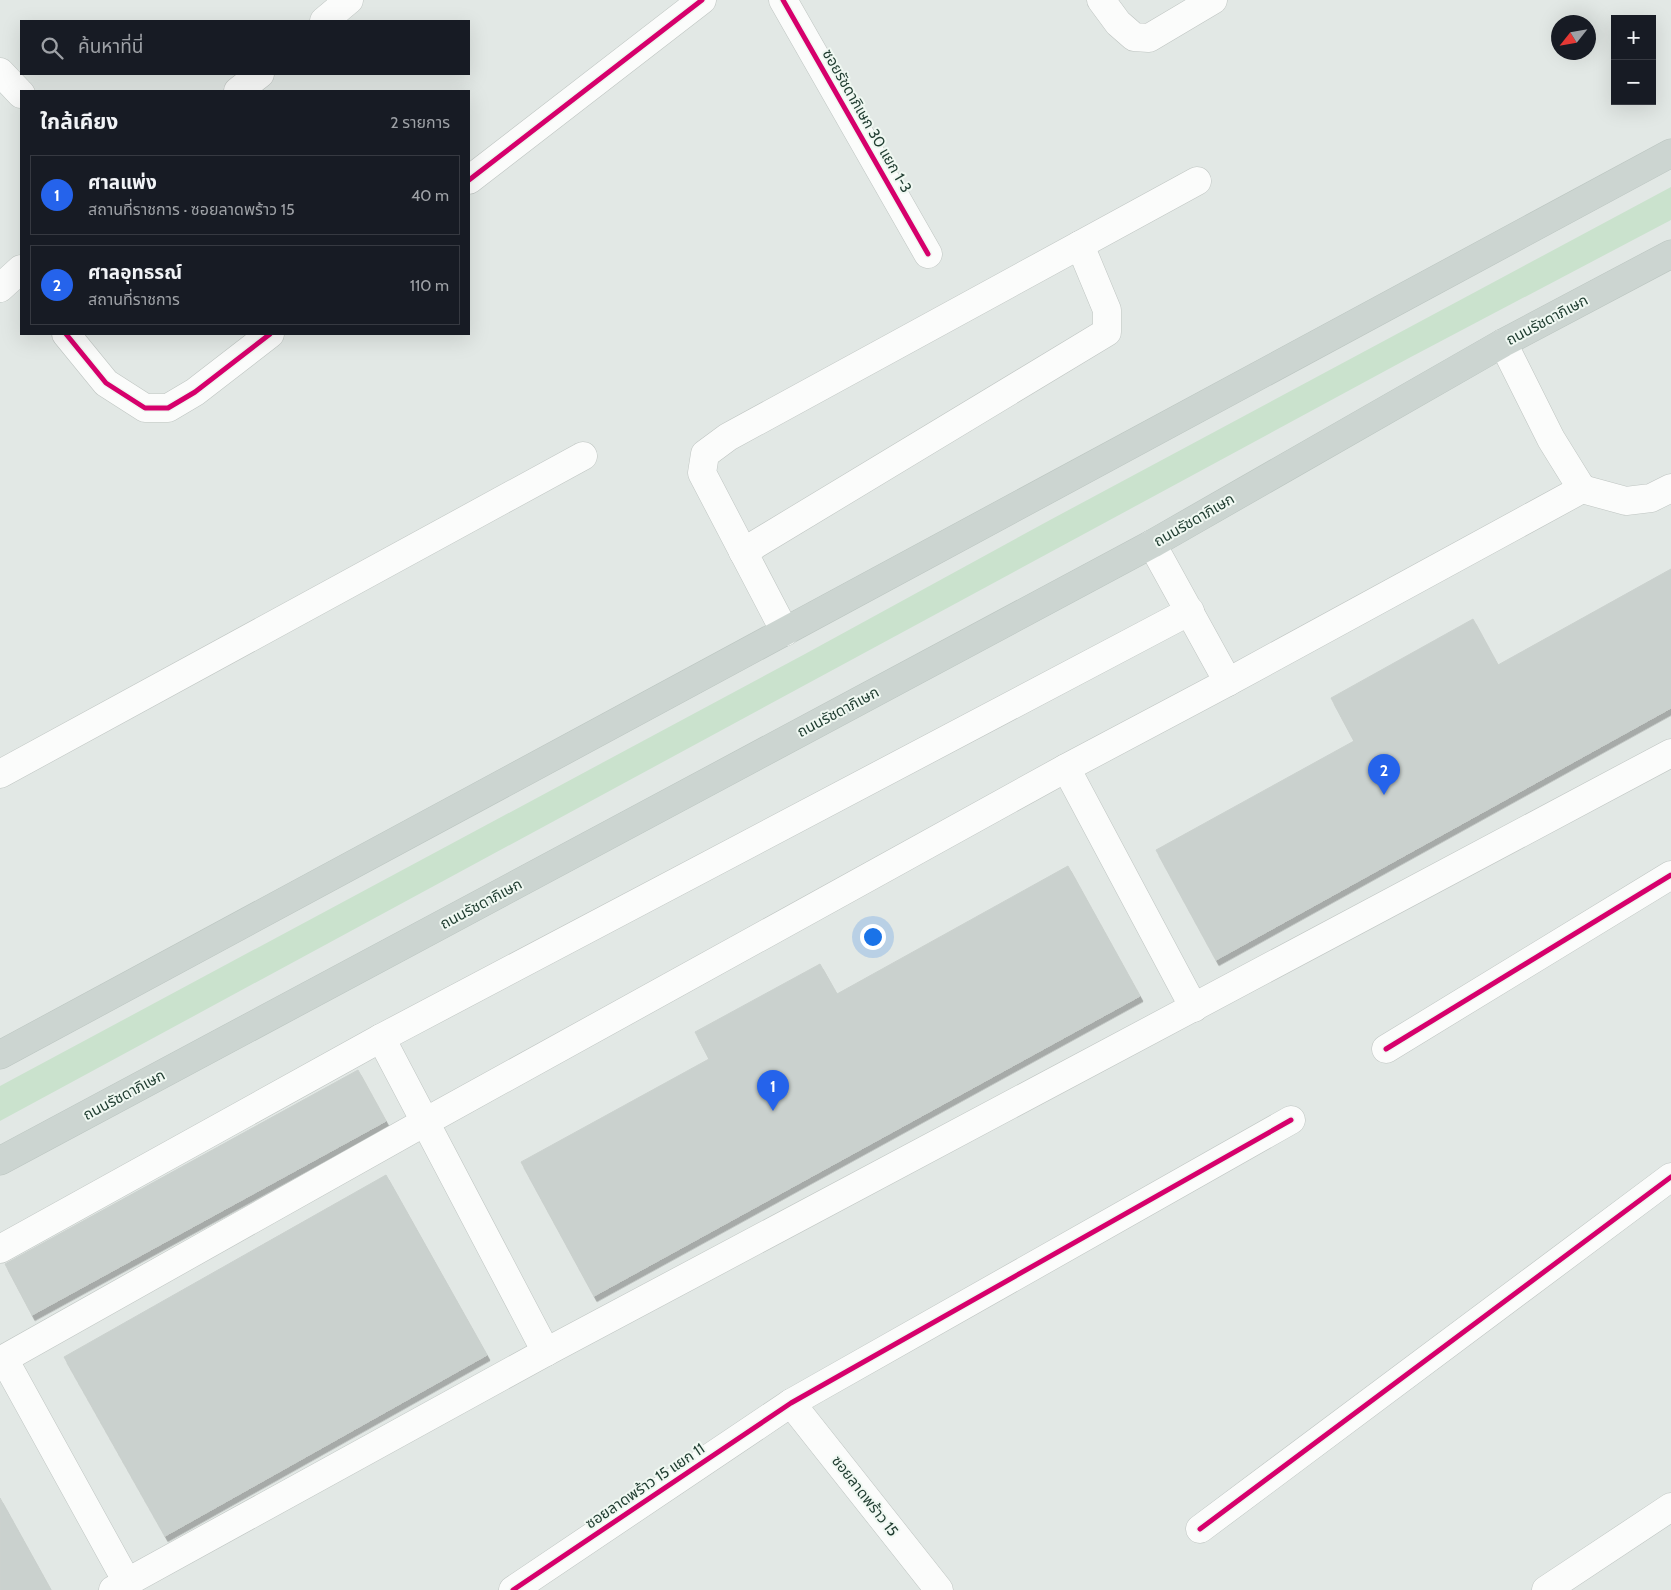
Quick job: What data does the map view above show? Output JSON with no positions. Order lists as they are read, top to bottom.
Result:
{
  "streets": {
    "main road": ["ถนนรัชดาภิเษก"],
    "street": ["ซอยรัชดาภิเษก 30 แยก 1-3", "ซอยลาดพร้าว 15 แยก 11", "ซอยลาดพร้าว 15"]
  },
  "crossings": [
    ["ซอยลาดพร้าว 15 แยก 11", "ซอยลาดพร้าว 15"]
  ],
  "north": "bottom left",
  "page": {
    "map_buttons": ["+", "−"],
    "search": "ค้นหาที่นี่",
    "heading": ["ใกล้เคียง", "2 รายการ"],
    "list": [
      {
        "mark": "1",
        "name": "ศาลแพ่ง",
        "note": "สถานที่ราชการ · ซอยลาดพร้าว 15",
        "value": "40 m"
      },
      {
        "mark": "2",
        "name": "ศาลอุทธรณ์",
        "note": "สถานที่ราชการ",
        "value": "110 m"
      }
    ],
    "pins": ["2", "1"]
  }
}
